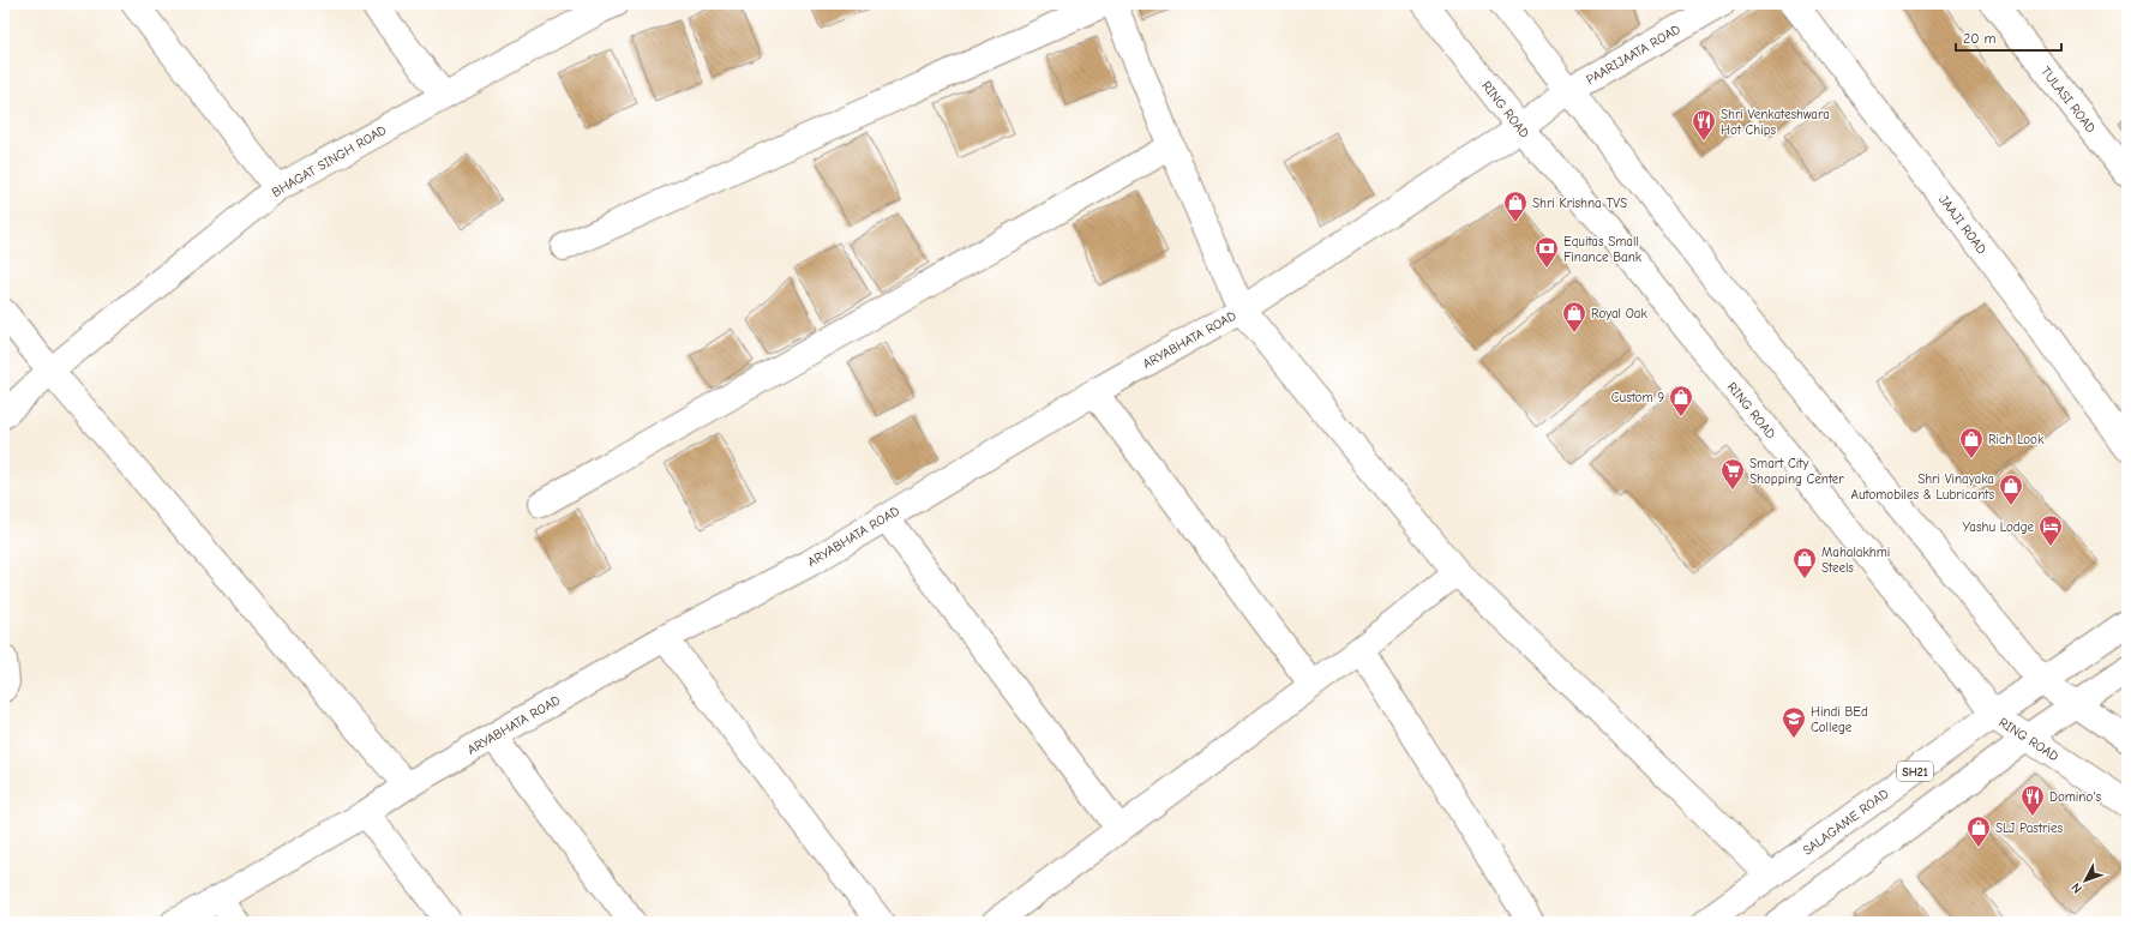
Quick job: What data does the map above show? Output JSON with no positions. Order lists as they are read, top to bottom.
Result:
{
  "streets": {
    "street": [
      "PAARIJAATA ROAD",
      "TULASI ROAD",
      "RING ROAD",
      "BHAGAT SINGH ROAD",
      "JAAJI ROAD",
      "ARYABHATA ROAD",
      "SH21",
      "SALAGAME ROAD"
    ]
  },
  "crossings": [
    ["PAARIJAATA ROAD", "RING ROAD"],
    ["PAARIJAATA ROAD", "ARYABHATA ROAD"],
    ["RING ROAD", "ARYABHATA ROAD"],
    ["RING ROAD", "SALAGAME ROAD"]
  ],
  "places": {
    "restaurant": ["Shri Venkateshwara Hot Chips", "Domino's"],
    "shop": [
      "Shri Krishna TVS",
      "Royal Oak",
      "Custom 9",
      "Rich Look",
      "Shri Vinayaka Automobiles & Lubricants",
      "Mahalakhmi Steels",
      "SLJ Pastries"
    ],
    "bank": ["Equitas Small Finance Bank"],
    "supermarket": ["Smart City Shopping Center"],
    "hotel": ["Yashu Lodge"],
    "school or university": ["Hindi BEd College"]
  },
  "scale_bar": "20 m",
  "north": "bottom left"
}
